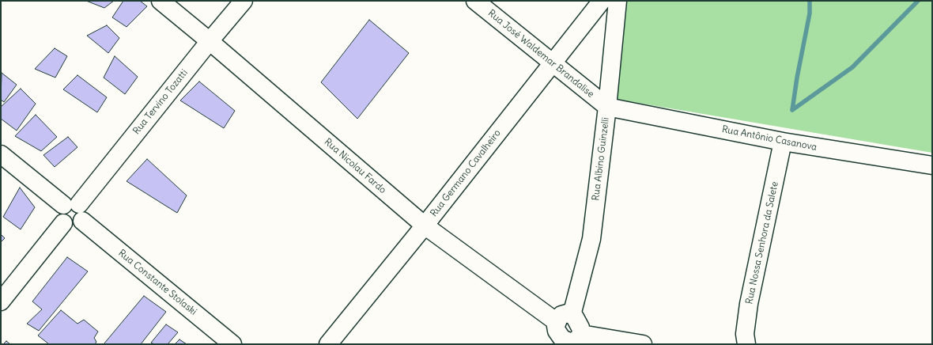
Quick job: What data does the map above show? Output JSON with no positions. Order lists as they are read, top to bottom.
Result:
{
  "streets": {
    "street": [
      "Rua José Waldemar Brandalise",
      "Rua Tervino Tozatti",
      "Rua Antônio Casanova",
      "Rua Albino Guinzelli",
      "Rua Nicolau Fardo",
      "Rua Germano Cavalheiro",
      "Rua Nossa Senhora da Salete",
      "Rua Constante Stolaski"
    ]
  },
  "crossings": [
    ["Rua José Waldemar Brandalise", "Rua Antônio Casanova"],
    ["Rua José Waldemar Brandalise", "Rua Albino Guinzelli"],
    ["Rua José Waldemar Brandalise", "Rua Germano Cavalheiro"],
    ["Rua Tervino Tozatti", "Rua Nicolau Fardo"],
    ["Rua Tervino Tozatti", "Rua Constante Stolaski"],
    ["Rua Antônio Casanova", "Rua Albino Guinzelli"],
    ["Rua Antônio Casanova", "Rua Nossa Senhora da Salete"],
    ["Rua Albino Guinzelli", "Rua Nicolau Fardo"],
    ["Rua Nicolau Fardo", "Rua Germano Cavalheiro"]
  ]
}
